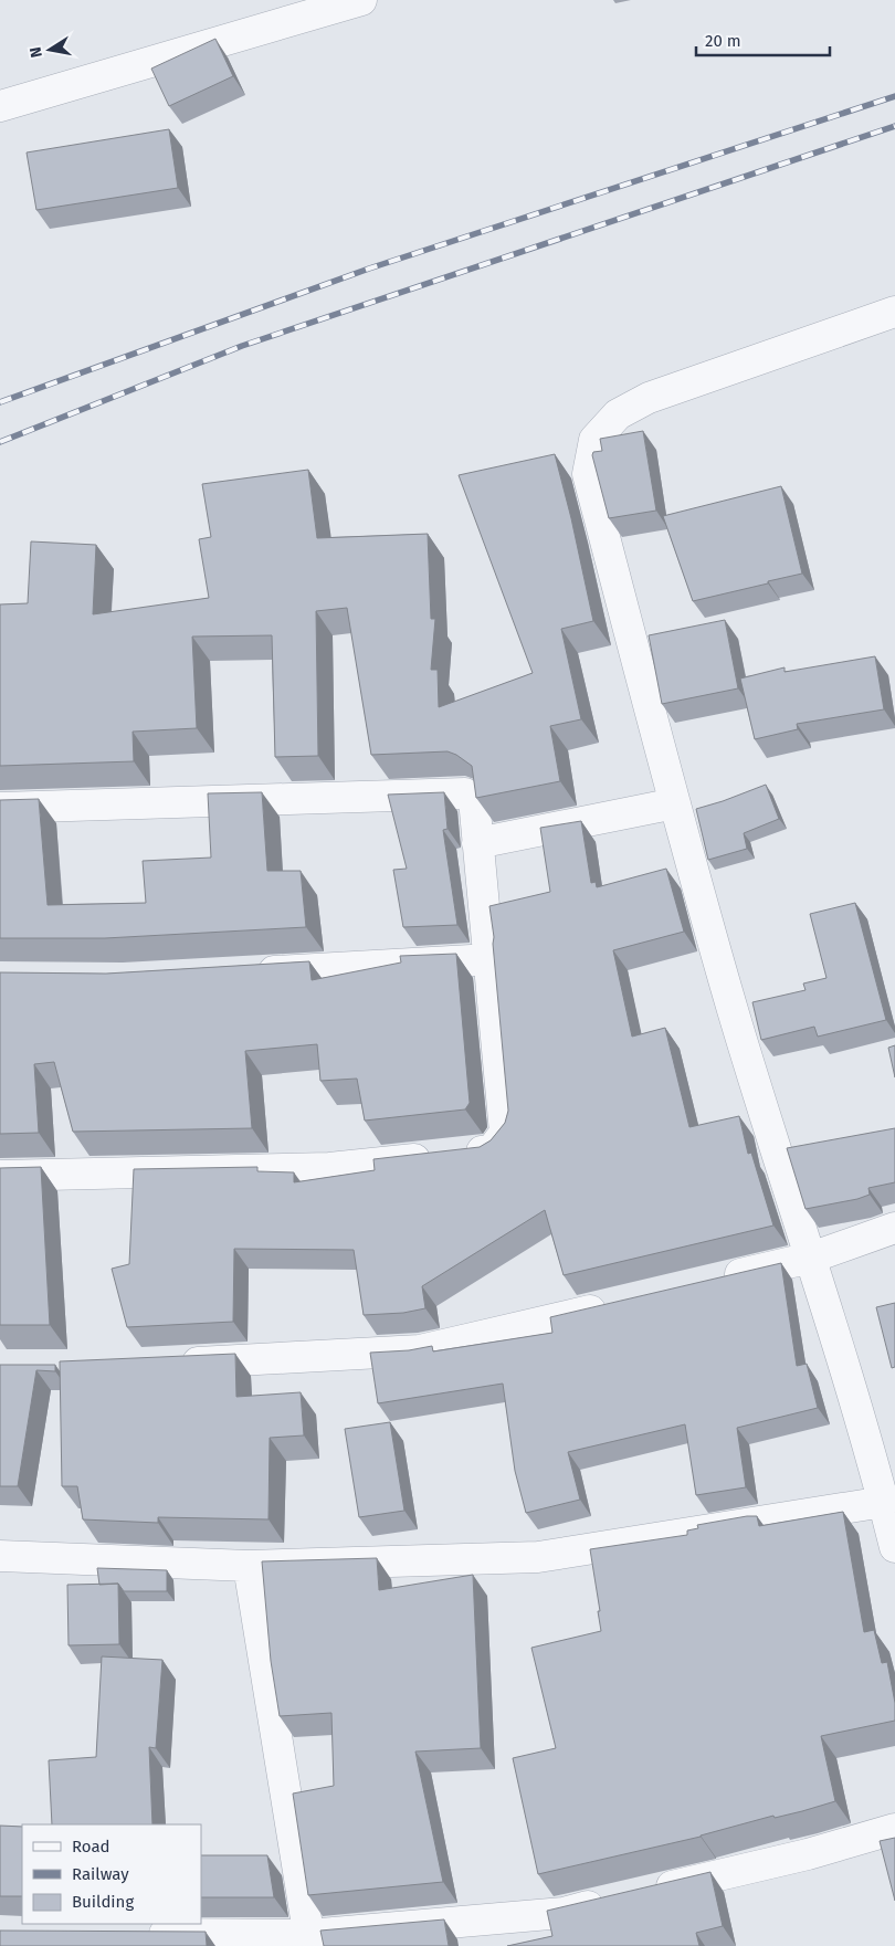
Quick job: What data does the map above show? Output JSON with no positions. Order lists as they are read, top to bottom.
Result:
{
  "legend": ["Road", "Railway", "Building"],
  "scale_bar": "20 m",
  "north": "left"
}
